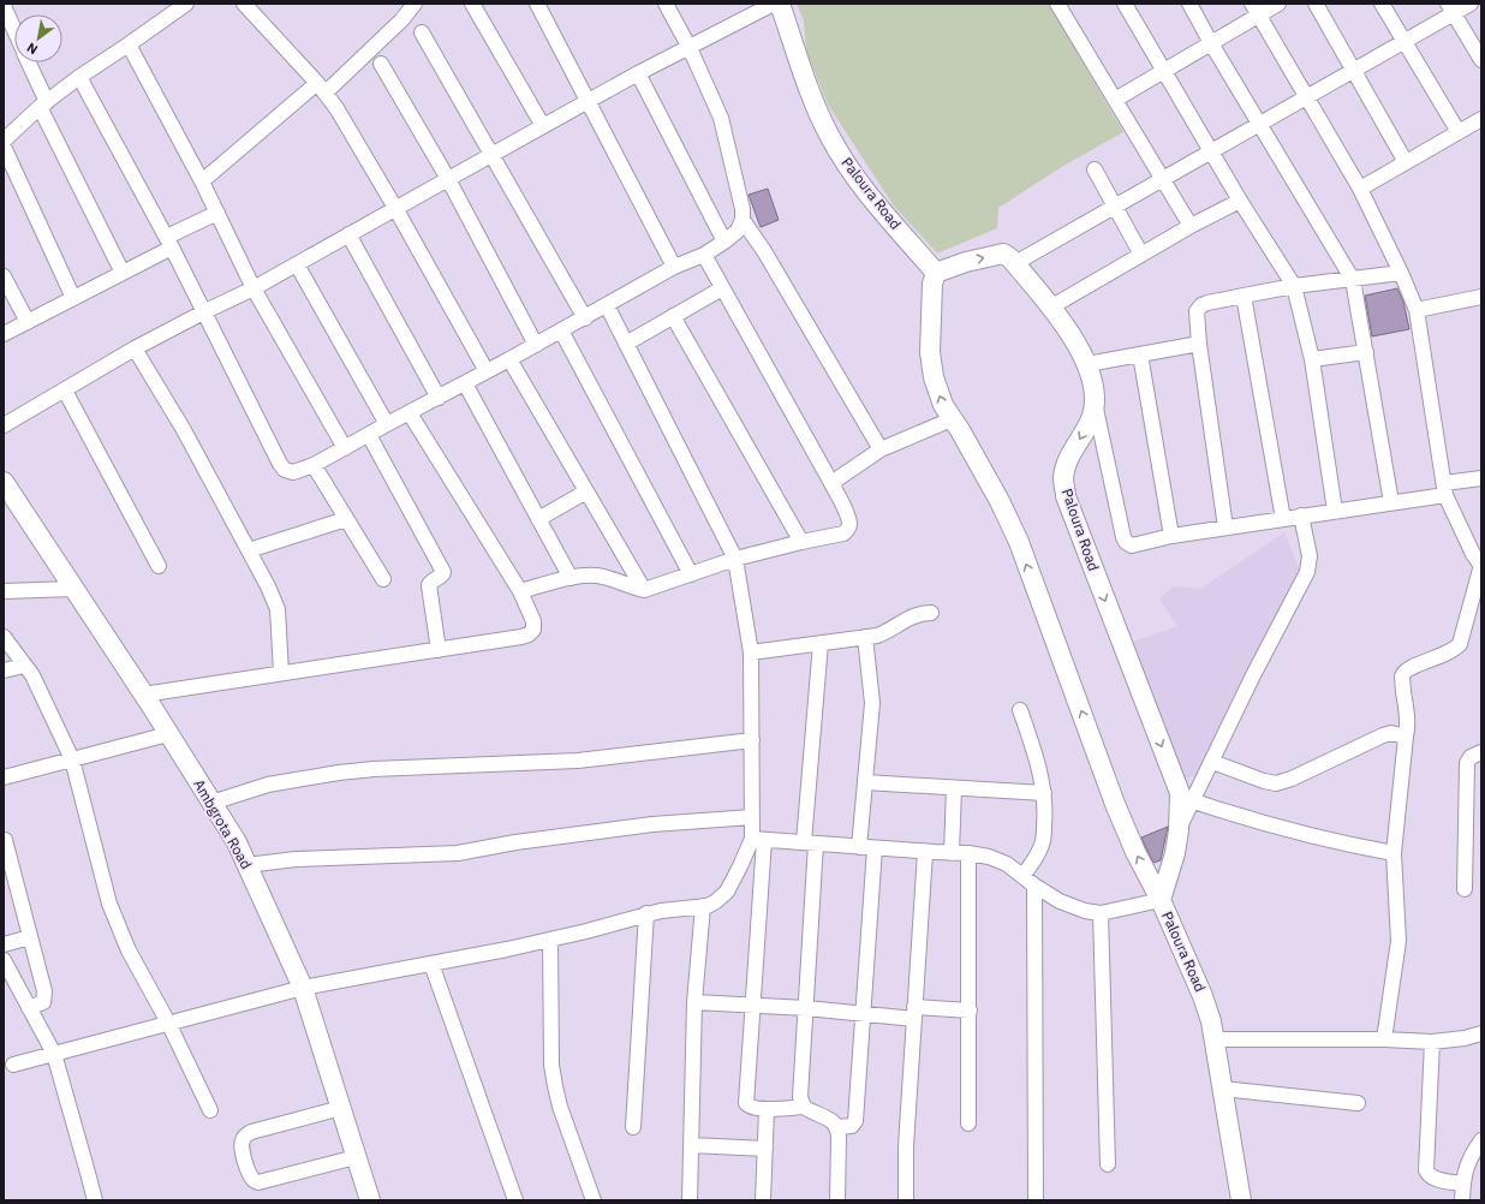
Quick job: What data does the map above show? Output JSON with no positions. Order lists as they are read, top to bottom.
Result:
{
  "streets": {
    "main road": ["Paloura Road", "Ambgrota Road"]
  },
  "north": "bottom left"
}
